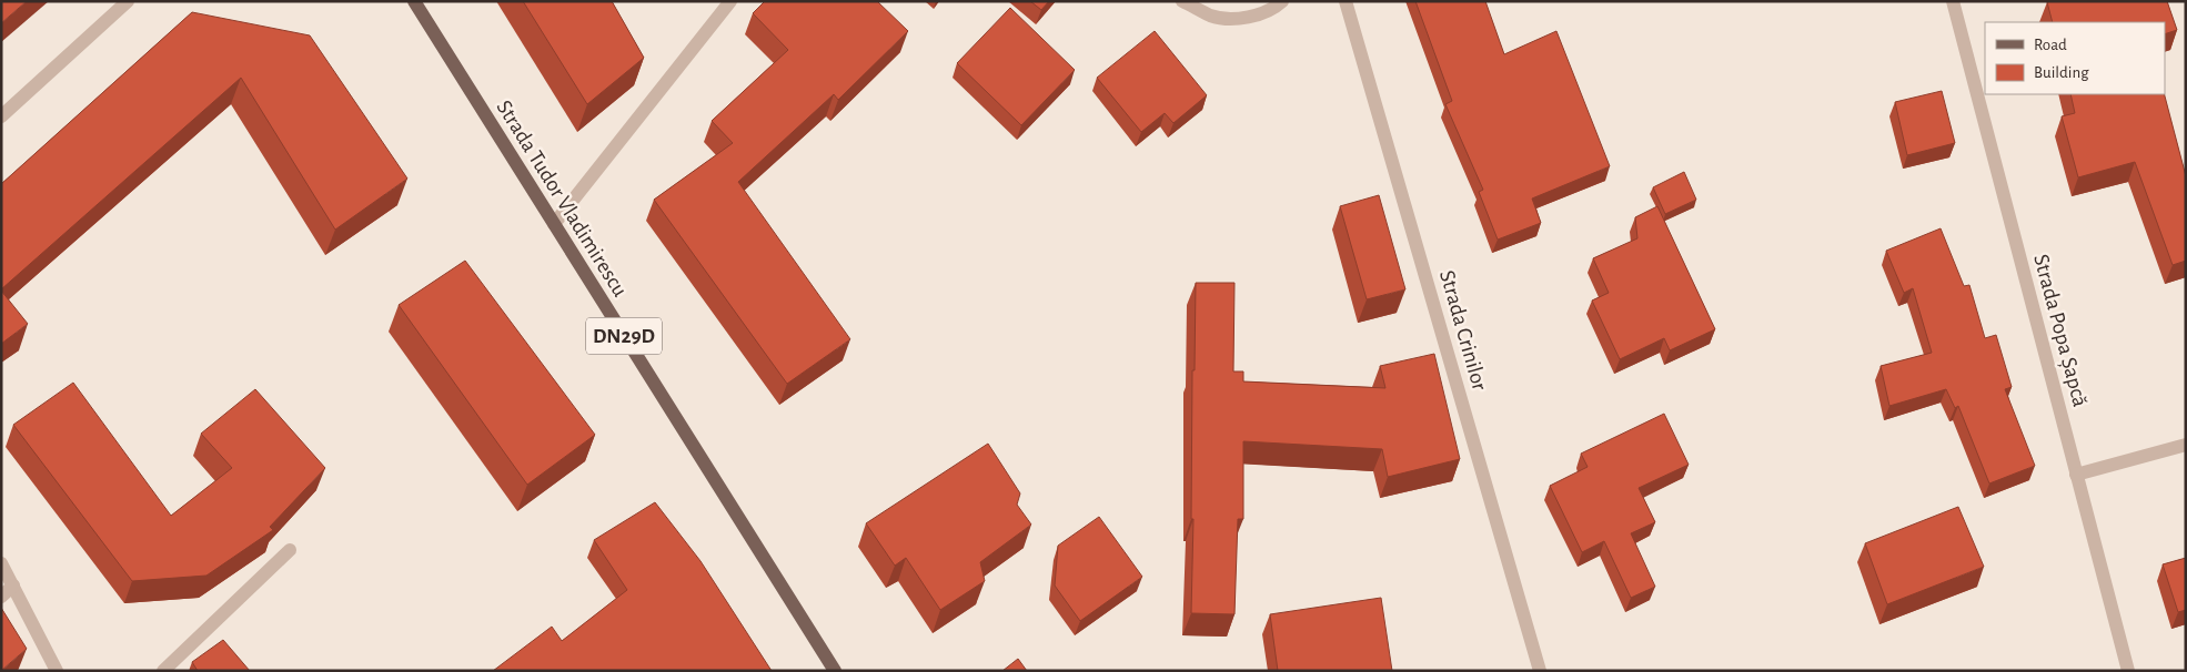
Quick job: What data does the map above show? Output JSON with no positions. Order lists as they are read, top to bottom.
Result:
{
  "streets": {
    "main road": ["Strada Tudor Vladimirescu", "DN29D"],
    "street": ["Strada Crinilor", "Strada Popa Șapcă"]
  },
  "legend": ["Road", "Building"]
}
